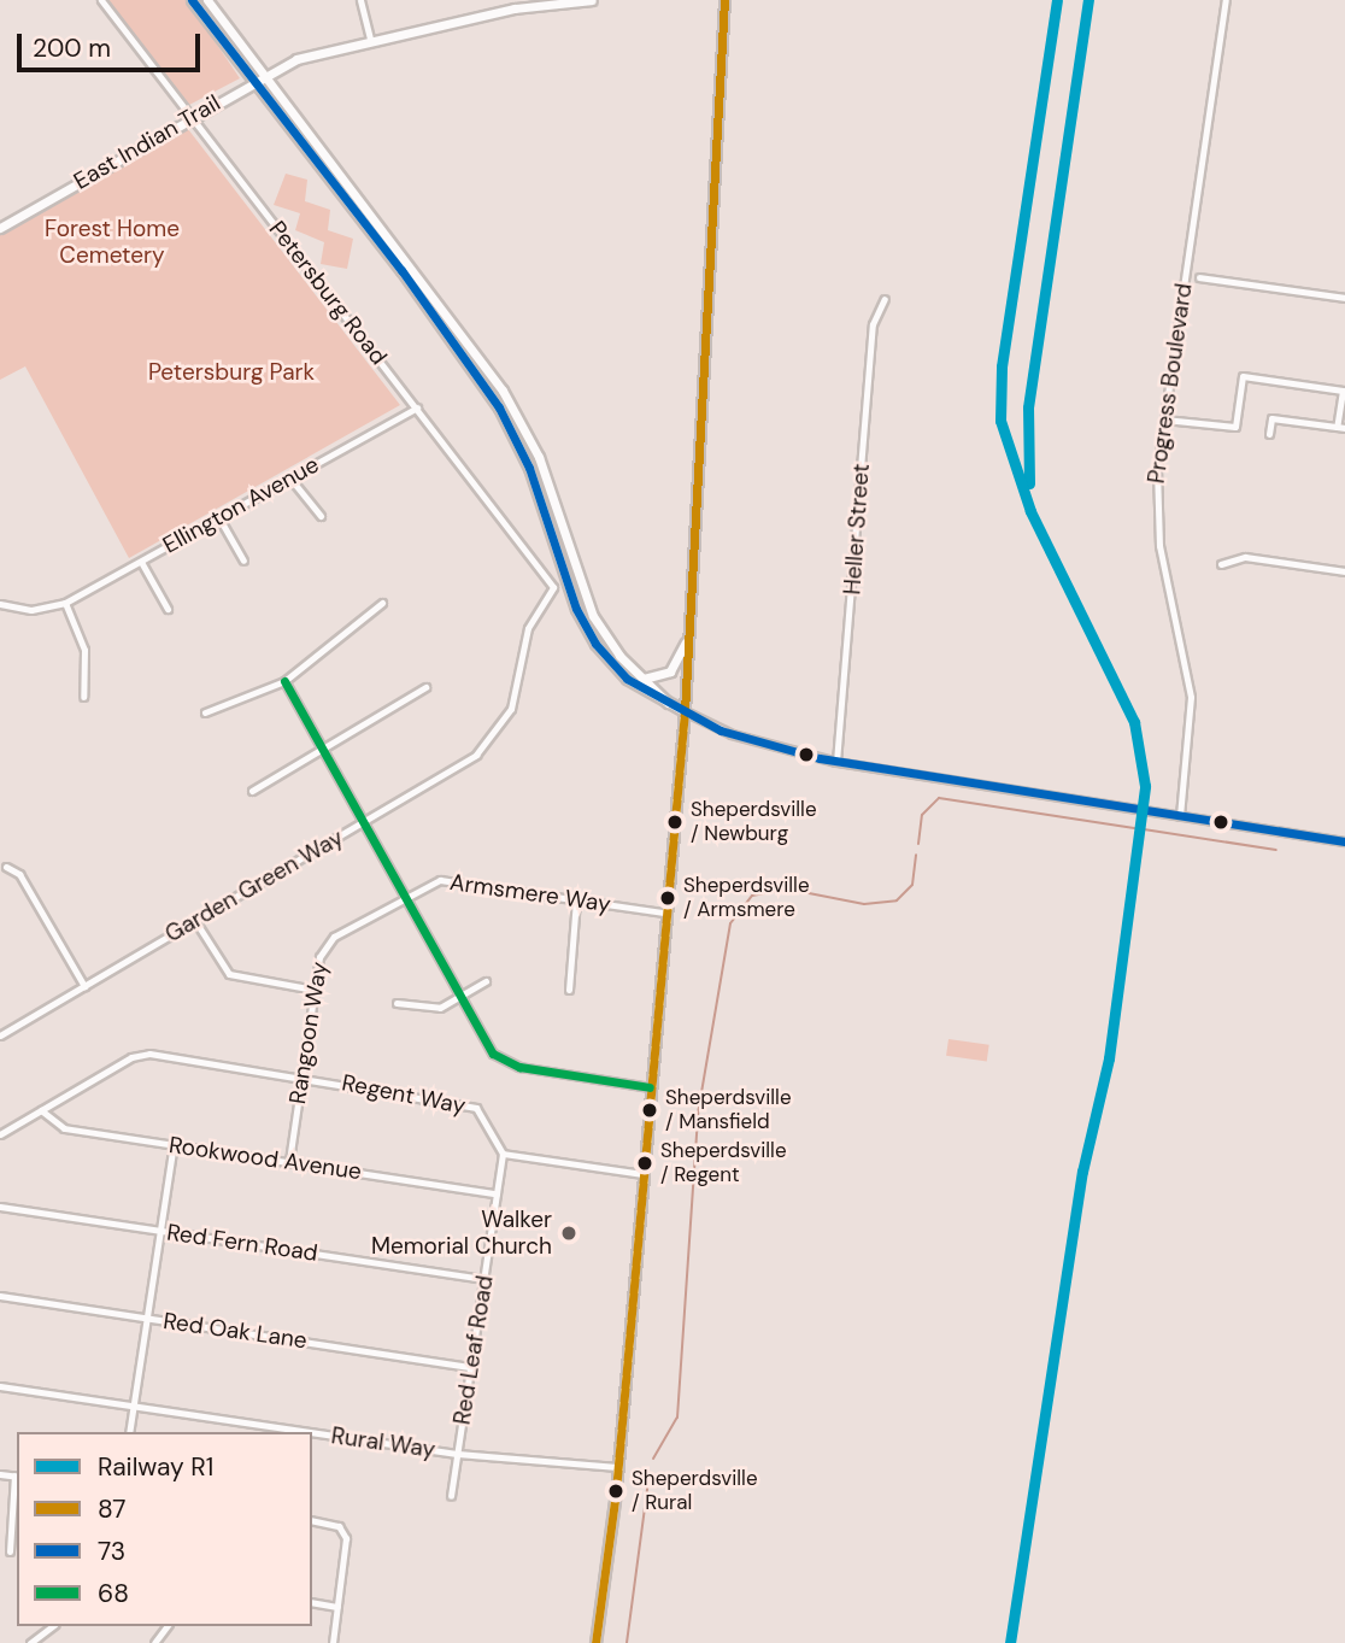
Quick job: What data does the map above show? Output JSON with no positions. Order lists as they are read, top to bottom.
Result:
{
  "streets": {
    "main road": ["East Indian Trail"],
    "street": [
      "Petersburg Road",
      "Progress Boulevard",
      "Ellington Avenue",
      "Heller Street",
      "Garden Green Way",
      "Armsmere Way",
      "Rangoon Way",
      "Regent Way",
      "Rookwood Avenue",
      "Red Fern Road",
      "Red Oak Lane",
      "Red Leaf Road",
      "Rural Way"
    ]
  },
  "crossings": [
    ["East Indian Trail", "Petersburg Road"],
    ["Petersburg Road", "Ellington Avenue"],
    ["Petersburg Road", "Garden Green Way"],
    ["Armsmere Way", "Rangoon Way"],
    ["Rangoon Way", "Regent Way"],
    ["Rangoon Way", "Rookwood Avenue"],
    ["Regent Way", "Rookwood Avenue"],
    ["Regent Way", "Red Leaf Road"],
    ["Rookwood Avenue", "Red Leaf Road"],
    ["Red Fern Road", "Red Leaf Road"],
    ["Red Oak Lane", "Red Leaf Road"],
    ["Red Leaf Road", "Rural Way"]
  ],
  "parks": ["Forest Home Cemetery", "Petersburg Park"],
  "places": [
    "Sheperdsville / Newburg",
    "Sheperdsville / Armsmere",
    "Sheperdsville / Mansfield",
    "Sheperdsville / Regent",
    "Walker Memorial Church",
    "Sheperdsville / Rural"
  ],
  "lines": [
    "rail line R1",
    "transit line 87",
    "transit line 73",
    "transit line 68"
  ],
  "legend": [
    "Railway R1",
    "87",
    "73",
    "68"
  ],
  "scale_bar": "200 m"
}
